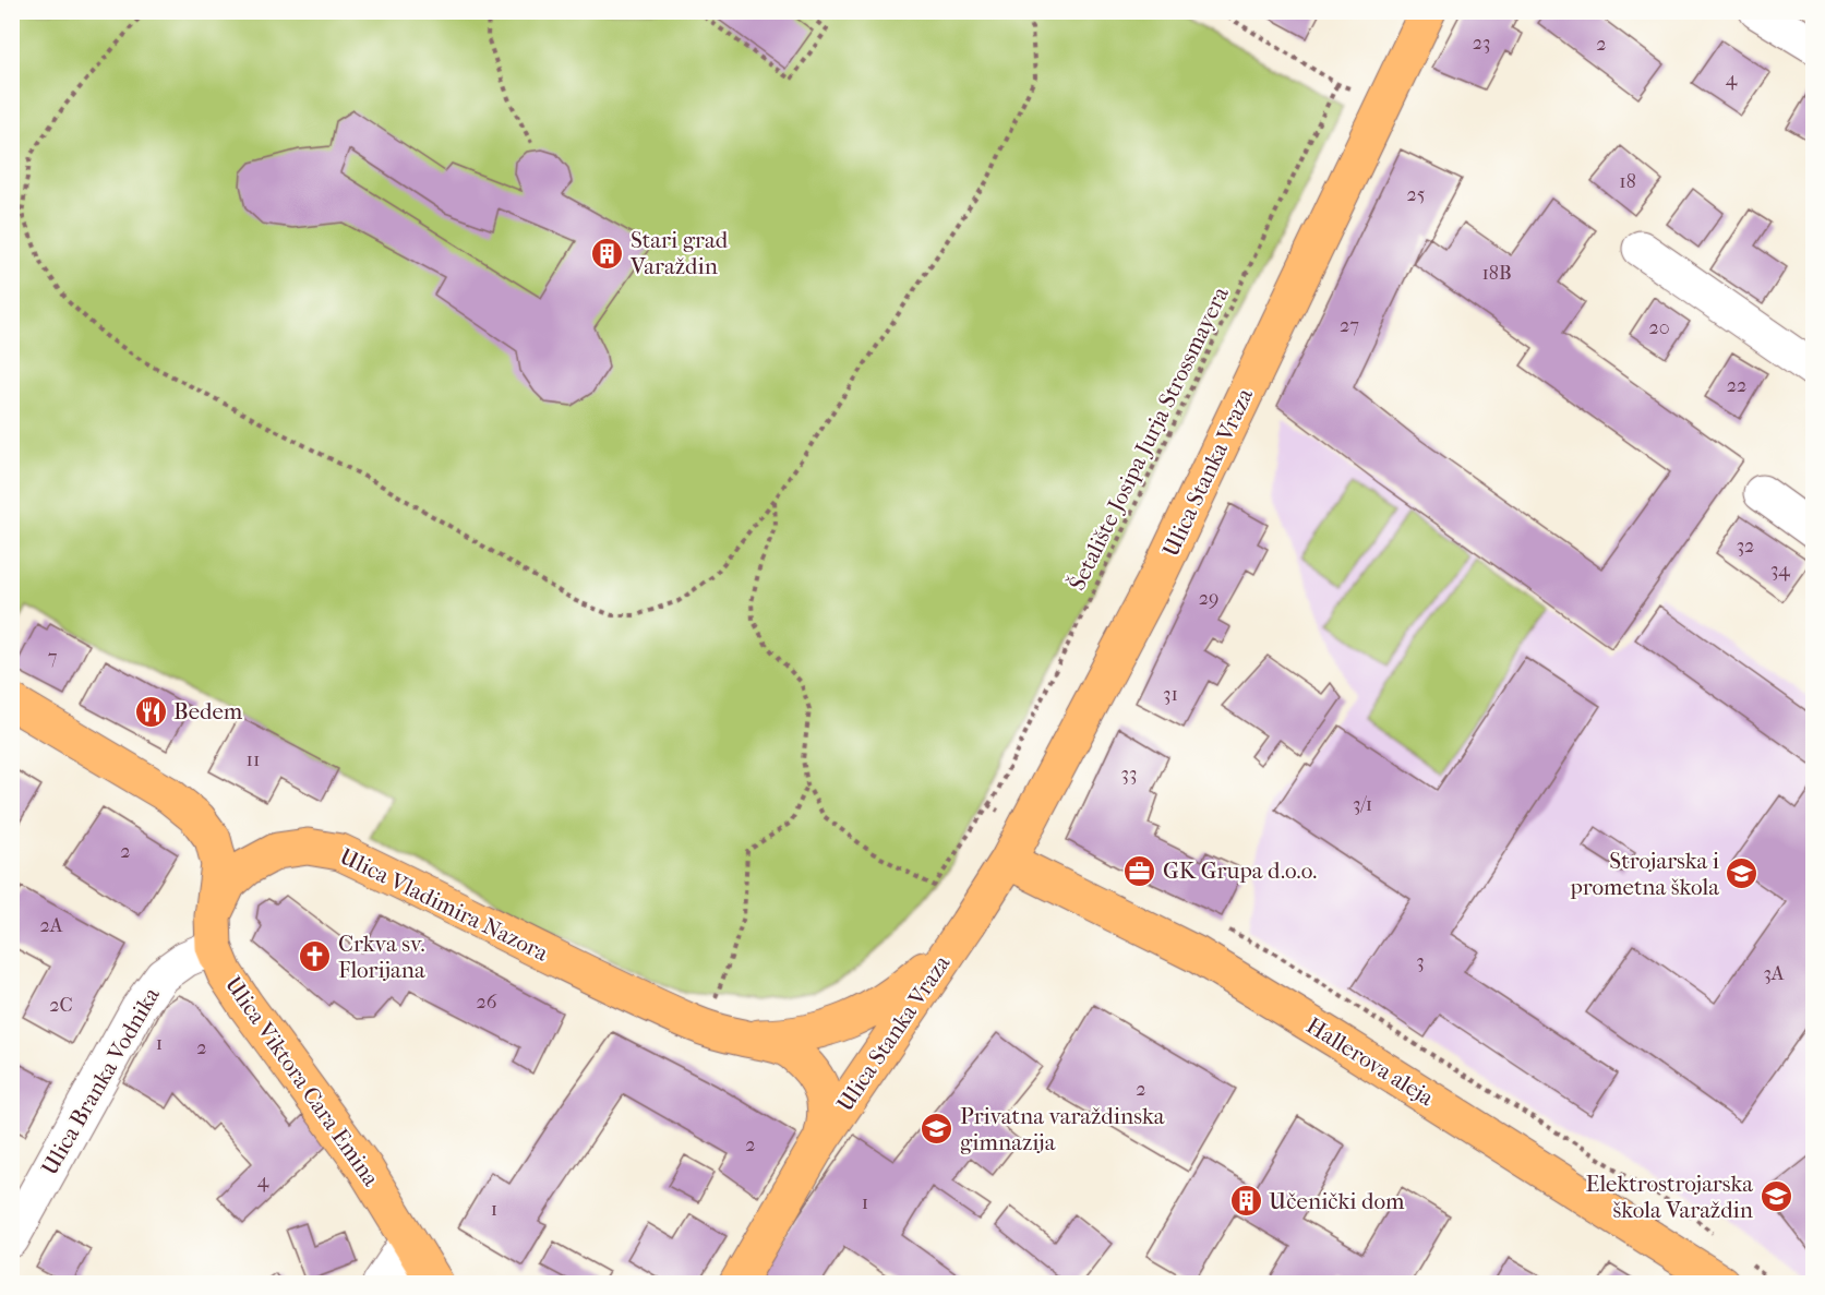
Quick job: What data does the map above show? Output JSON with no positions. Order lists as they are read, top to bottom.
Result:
{
  "streets": {
    "main road": [
      "Ulica Stanka Vraza",
      "Ulica Vladimira Nazora",
      "Hallerova aleja",
      "Ulica Viktora Cara Emina"
    ],
    "street": ["Ulica Branka Vodnika"],
    "path": ["Šetalište Josipa Jurja Strossmayera"]
  },
  "crossings": [
    ["Ulica Stanka Vraza", "Ulica Vladimira Nazora"],
    ["Ulica Stanka Vraza", "Hallerova aleja"],
    ["Ulica Vladimira Nazora", "Ulica Branka Vodnika"],
    ["Ulica Vladimira Nazora", "Ulica Viktora Cara Emina"],
    ["Ulica Branka Vodnika", "Ulica Viktora Cara Emina"]
  ],
  "places": {
    "building": ["Stari grad Varaždin", "Učenički dom"],
    "restaurant": ["Bedem"],
    "office": ["GK Grupa d.o.o."],
    "school or university": ["Strojarska i prometna škola", "Privatna varaždinska gimnazija", "Elektrostrojarska škola Varaždin"],
    "church": ["Crkva sv. Florijana"]
  },
  "house_numbers": [
    "23",
    "2",
    "4",
    "18",
    "25",
    "18B",
    "27",
    "20",
    "22",
    "32",
    "34",
    "29",
    "7",
    "31",
    "11",
    "33",
    "3/1",
    "2",
    "2A",
    "3",
    "3A",
    "26",
    "2C",
    "1",
    "2",
    "2",
    "2",
    "4",
    "1",
    "1"
  ]
}
